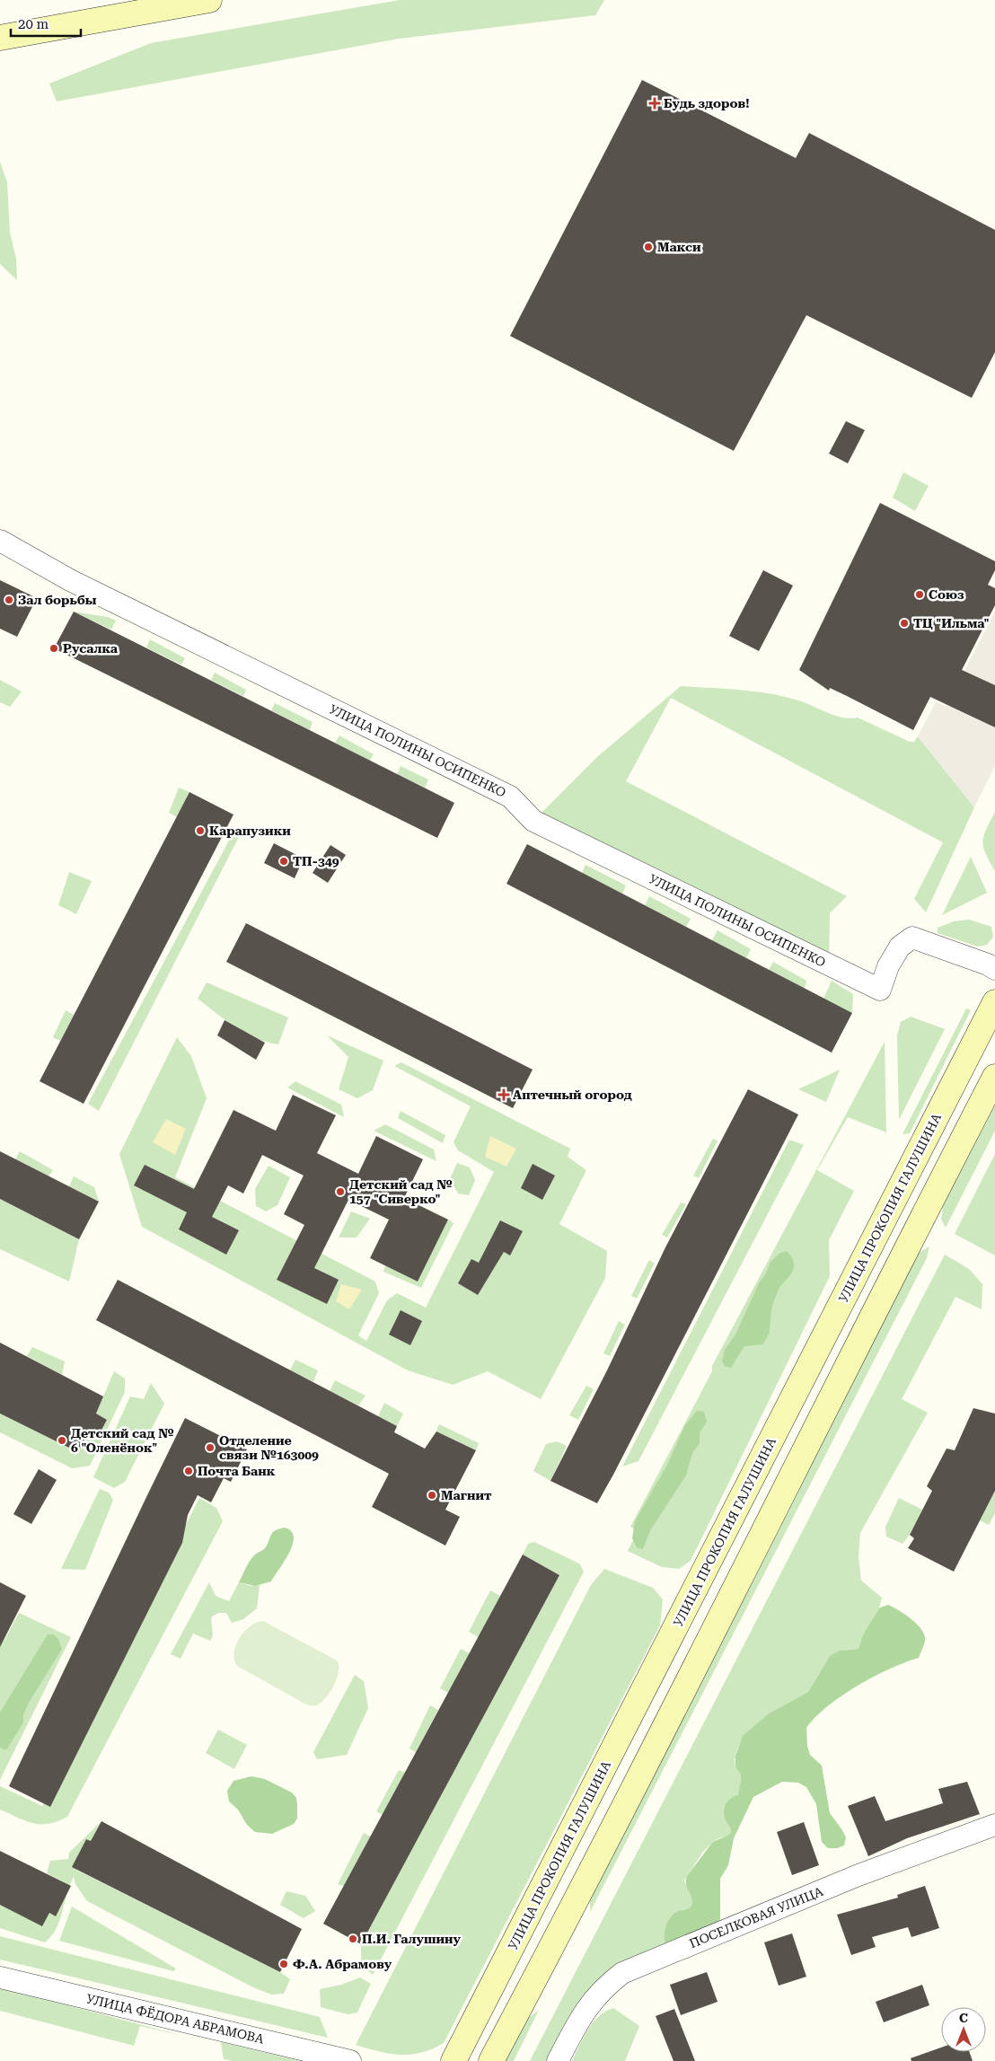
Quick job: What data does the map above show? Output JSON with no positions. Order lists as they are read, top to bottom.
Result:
{
  "streets": {
    "main road": ["УЛИЦА ПРОКОПИЯ ГАЛУШИНА"],
    "street": ["УЛИЦА ПОЛИНЫ ОСИПЕНКО", "ПОСЕЛКОВАЯ УЛИЦА", "УЛИЦА ФЁДОРА АБРАМОВА"]
  },
  "places": {
    "health": ["Будь здоров!", "Аптечный огород"],
    "other": [
      "Макси",
      "Союз",
      "Зал борьбы",
      "ТЦ \"Ильма\"",
      "Русалка",
      "Карапузики",
      "ТП-349",
      "Детский сад № 157 \"Сиверко\"",
      "Детский сад № 6 \"Оленёнок\"",
      "Отделение связи №163009",
      "Почта Банк",
      "Магнит",
      "П.И. Галушину",
      "Ф.А. Абрамову"
    ]
  },
  "scale_bar": "20 m",
  "north": "top"
}
